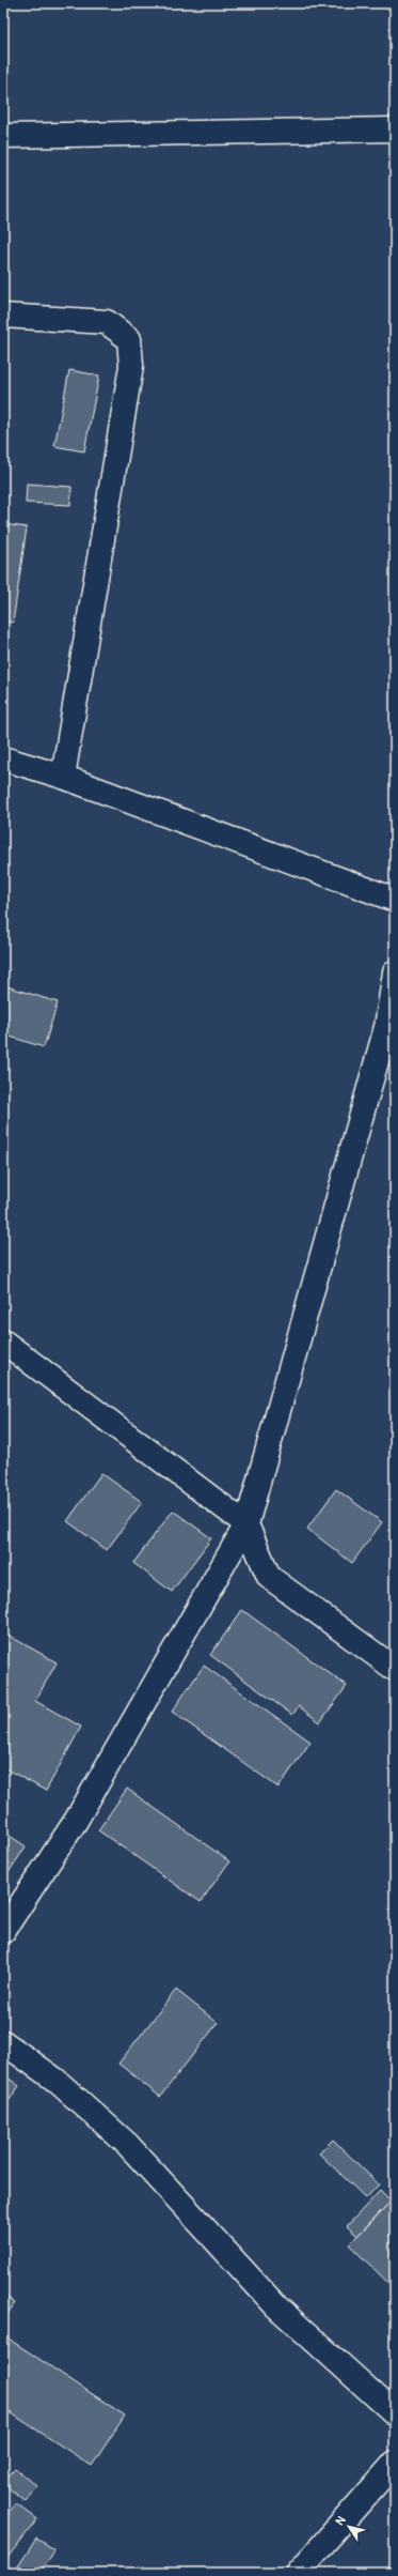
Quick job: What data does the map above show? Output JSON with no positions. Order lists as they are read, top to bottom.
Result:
{
  "north": "top left"
}
